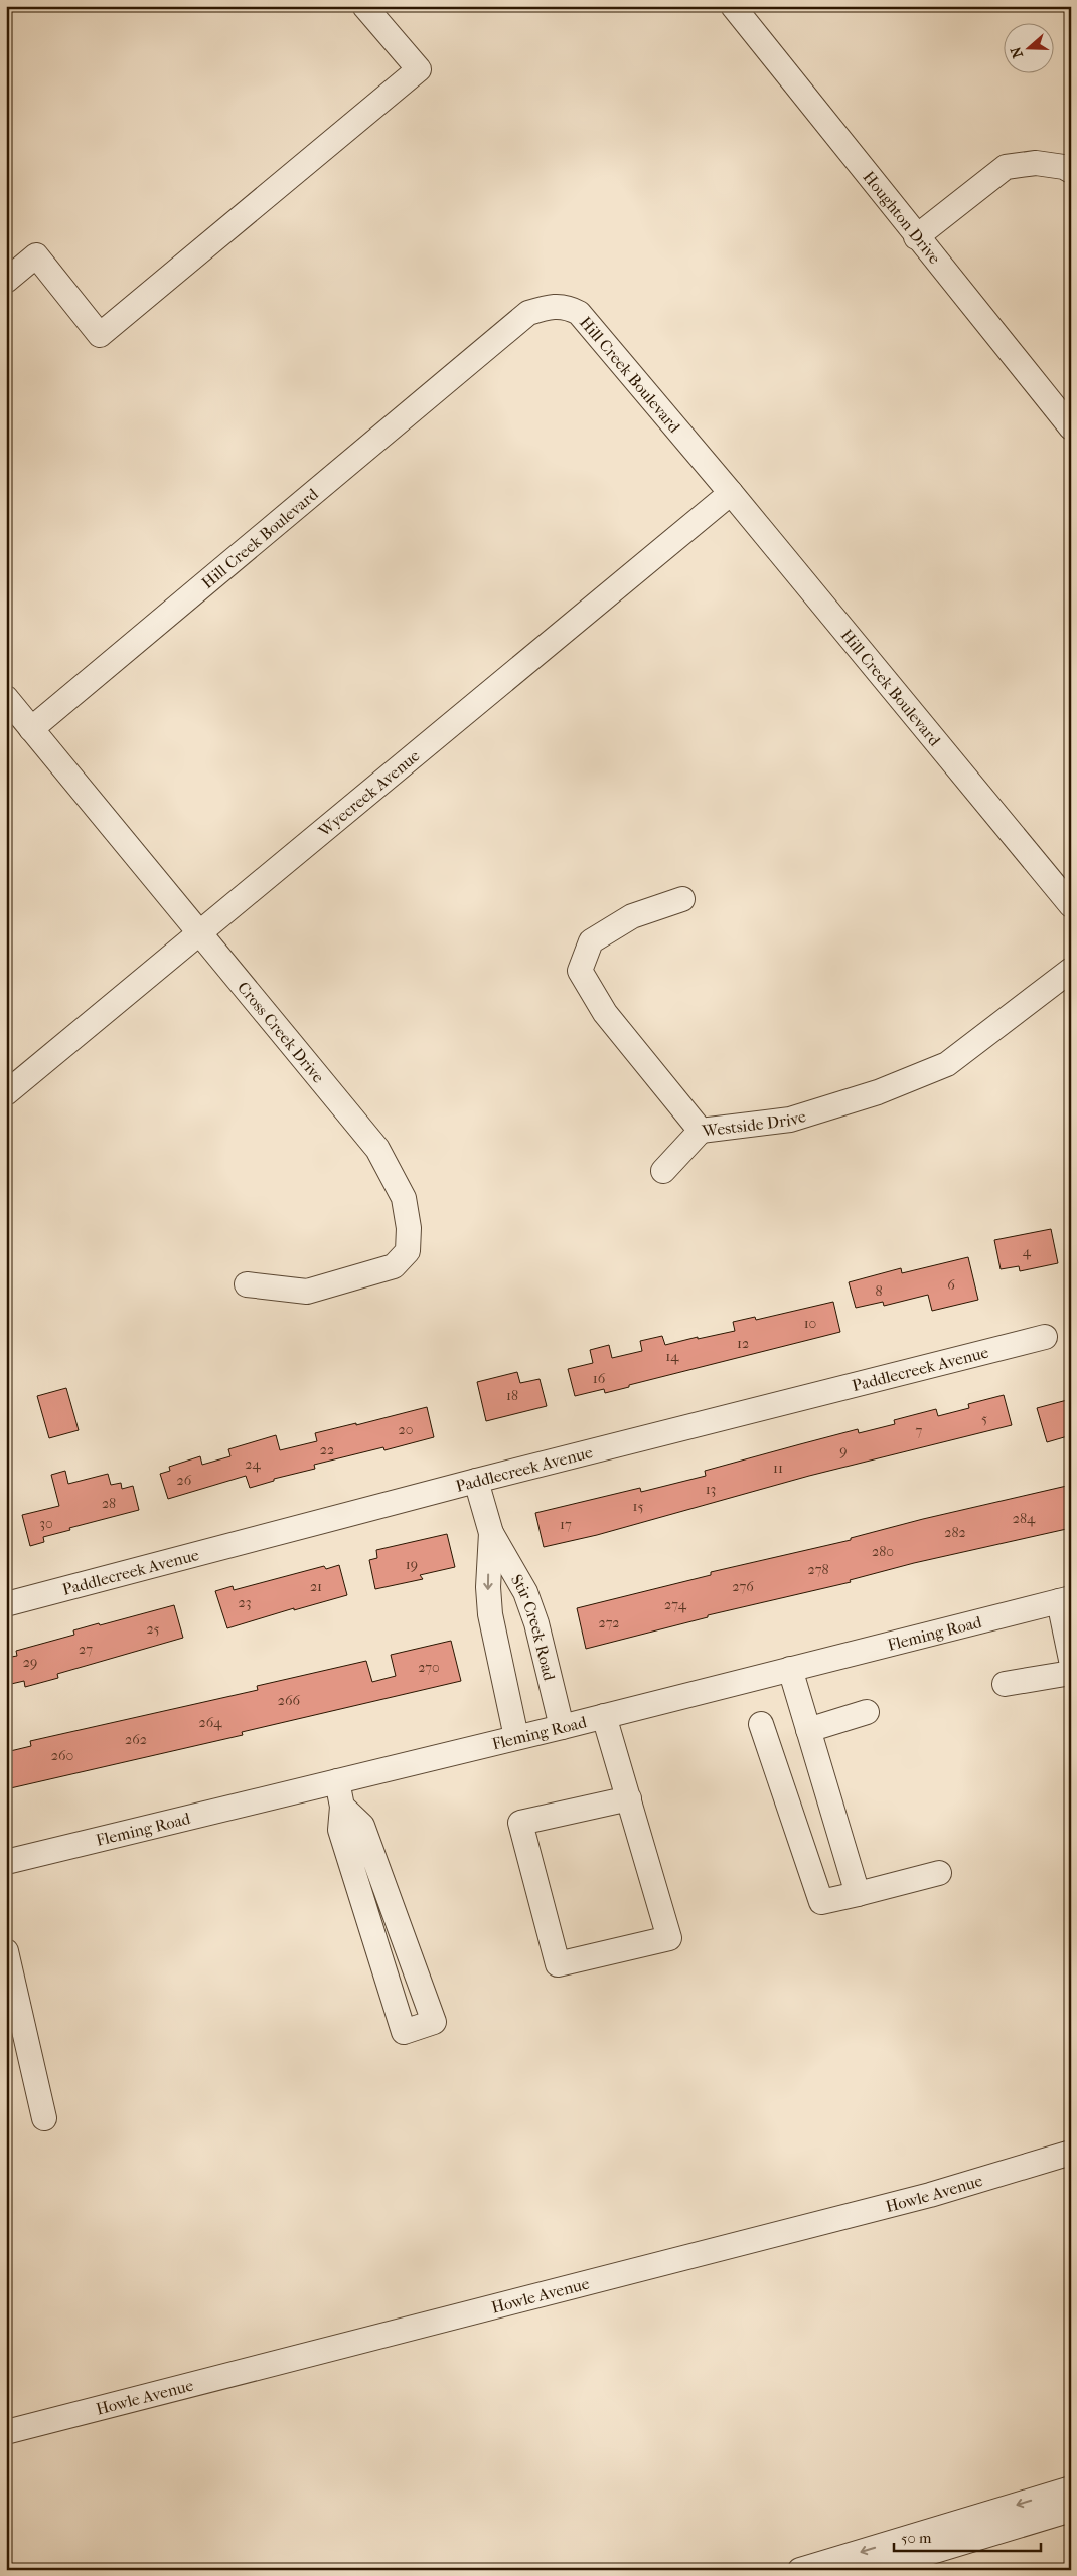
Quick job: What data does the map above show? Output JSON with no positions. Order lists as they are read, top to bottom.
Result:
{
  "streets": {
    "street": [
      "Houghton Drive",
      "Hill Creek Boulevard",
      "Wyecreek Avenue",
      "Cross Creek Drive",
      "Westside Drive",
      "Paddlecreek Avenue",
      "Stir Creek Road",
      "Fleming Road",
      "Howle Avenue"
    ]
  },
  "crossings": [
    ["Hill Creek Boulevard", "Wyecreek Avenue"],
    ["Hill Creek Boulevard", "Cross Creek Drive"],
    ["Wyecreek Avenue", "Cross Creek Drive"],
    ["Paddlecreek Avenue", "Stir Creek Road"],
    ["Stir Creek Road", "Fleming Road"]
  ],
  "house_numbers": [
    "4",
    "6",
    "8",
    "10",
    "12",
    "14",
    "16",
    "18",
    "5",
    "20",
    "7",
    "22",
    "9",
    "24",
    "11",
    "26",
    "13",
    "28",
    "15",
    "284",
    "30",
    "17",
    "282",
    "280",
    "19",
    "278",
    "21",
    "276",
    "23",
    "274",
    "272",
    "25",
    "27",
    "29",
    "270",
    "266",
    "264",
    "262",
    "260"
  ],
  "scale_bar": "50 m",
  "north": "left"
}
